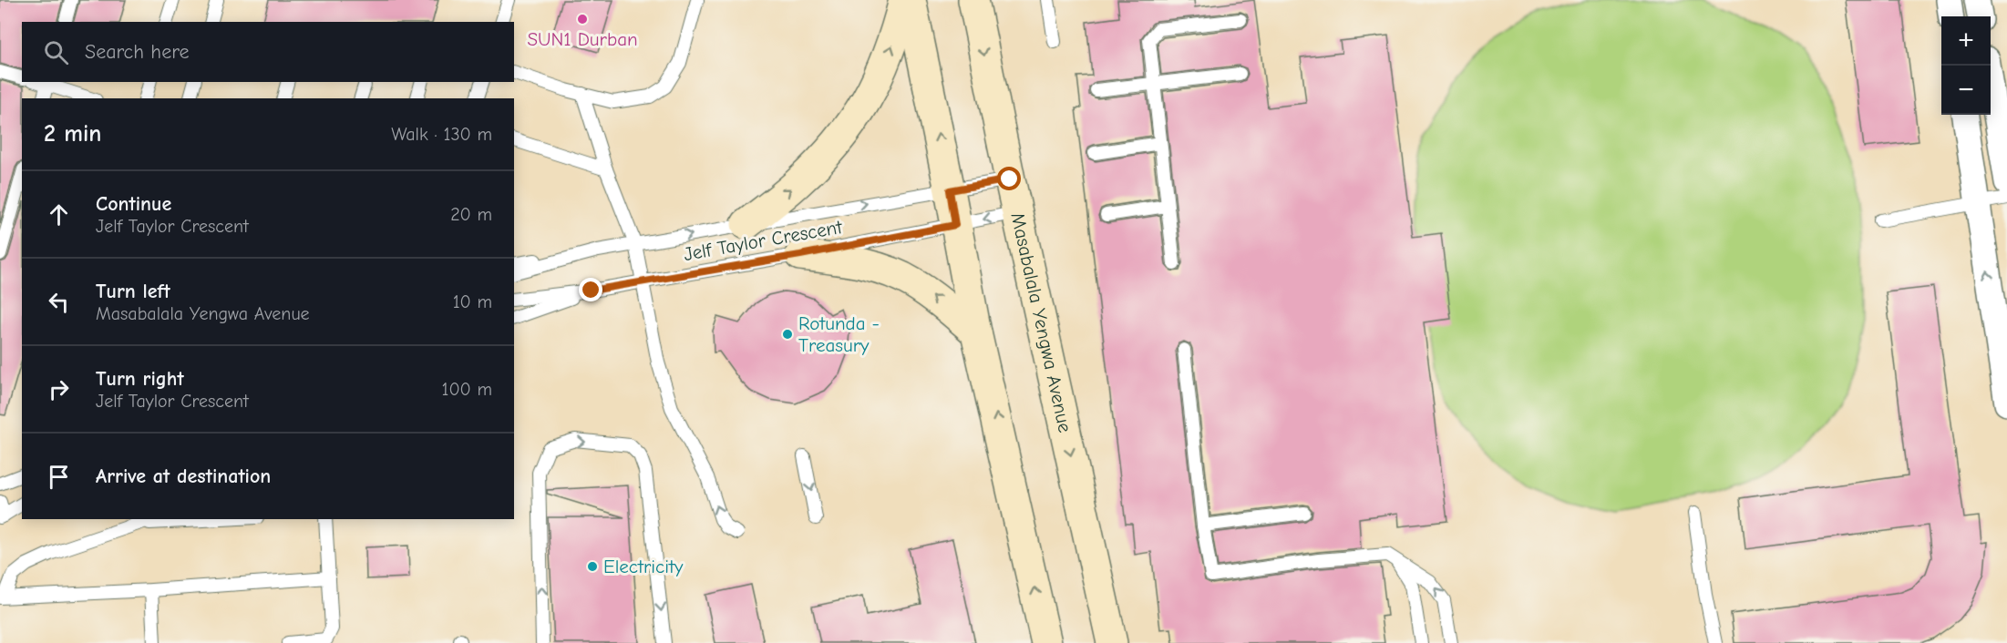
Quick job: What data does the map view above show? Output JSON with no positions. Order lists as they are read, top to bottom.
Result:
{
  "streets": {
    "main road": ["Masabalala Yengwa Avenue"],
    "lane": ["Jelf Taylor Crescent"]
  },
  "crossings": [
    ["Jelf Taylor Crescent", "Masabalala Yengwa Avenue"]
  ],
  "places": ["SUN1 Durban", "Rotunda - Treasury", "Electricity"],
  "page": {
    "map_buttons": ["+", "−"],
    "search": "Search here",
    "heading": ["2 min", "Walk · 130 m"],
    "list": [
      ["Continue", "Jelf Taylor Crescent", "20 m"],
      ["Turn left", "Masabalala Yengwa Avenue", "10 m"],
      ["Turn right", "Jelf Taylor Crescent", "100 m"],
      "Arrive at destination"
    ]
  }
}
